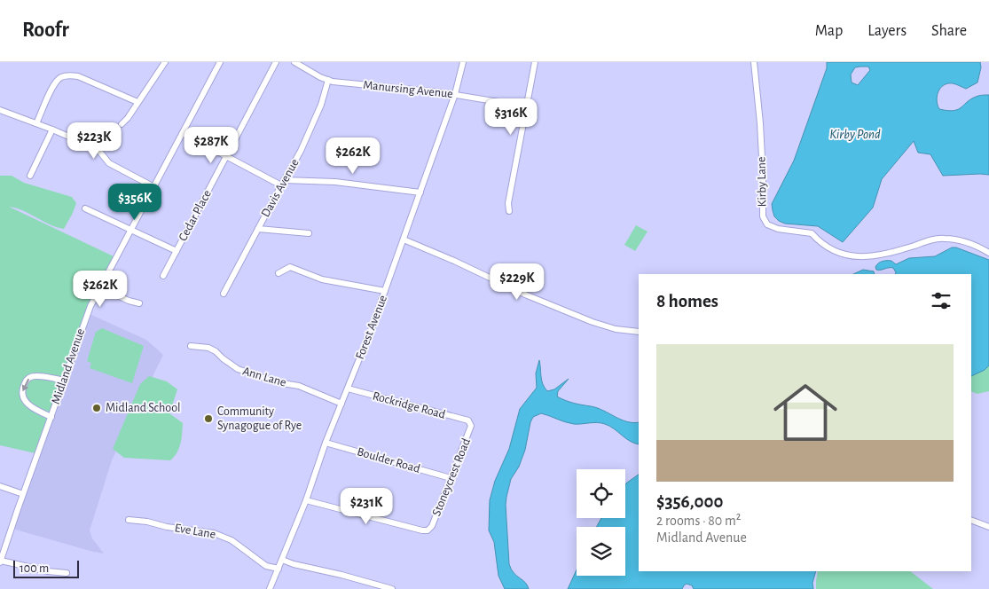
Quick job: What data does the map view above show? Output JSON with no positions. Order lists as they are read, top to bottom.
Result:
{
  "streets": {
    "street": [
      "Manursing Avenue",
      "Kirby Lane",
      "Davis Avenue",
      "Cedar Place",
      "Forest Avenue",
      "Midland Avenue",
      "Ann Lane",
      "Rockridge Road",
      "Boulder Road",
      "Stoneycrest Road",
      "Eve Lane"
    ]
  },
  "crossings": [
    ["Manursing Avenue", "Davis Avenue"],
    ["Manursing Avenue", "Forest Avenue"],
    ["Forest Avenue", "Ann Lane"],
    ["Forest Avenue", "Rockridge Road"],
    ["Forest Avenue", "Boulder Road"],
    ["Forest Avenue", "Stoneycrest Road"],
    ["Forest Avenue", "Eve Lane"],
    ["Rockridge Road", "Stoneycrest Road"],
    ["Boulder Road", "Stoneycrest Road"]
  ],
  "water": ["Kirby Pond"],
  "places": ["Midland School", "Community Synagogue of Rye"],
  "scale_bar": "100 m",
  "page": {
    "header": "Roofr",
    "nav": ["Map", "Layers", "Share"],
    "price": [
      "$316K",
      "$223K",
      "$287K",
      "$262K",
      "$356K",
      "$229K",
      "$262K",
      "$231K"
    ],
    "heading": "8 homes",
    "list": [
      {
        "name": "$356,000",
        "note": "2 rooms · 80 m² · Midland Avenue"
      }
    ],
    "scale": "100 m"
  }
}
